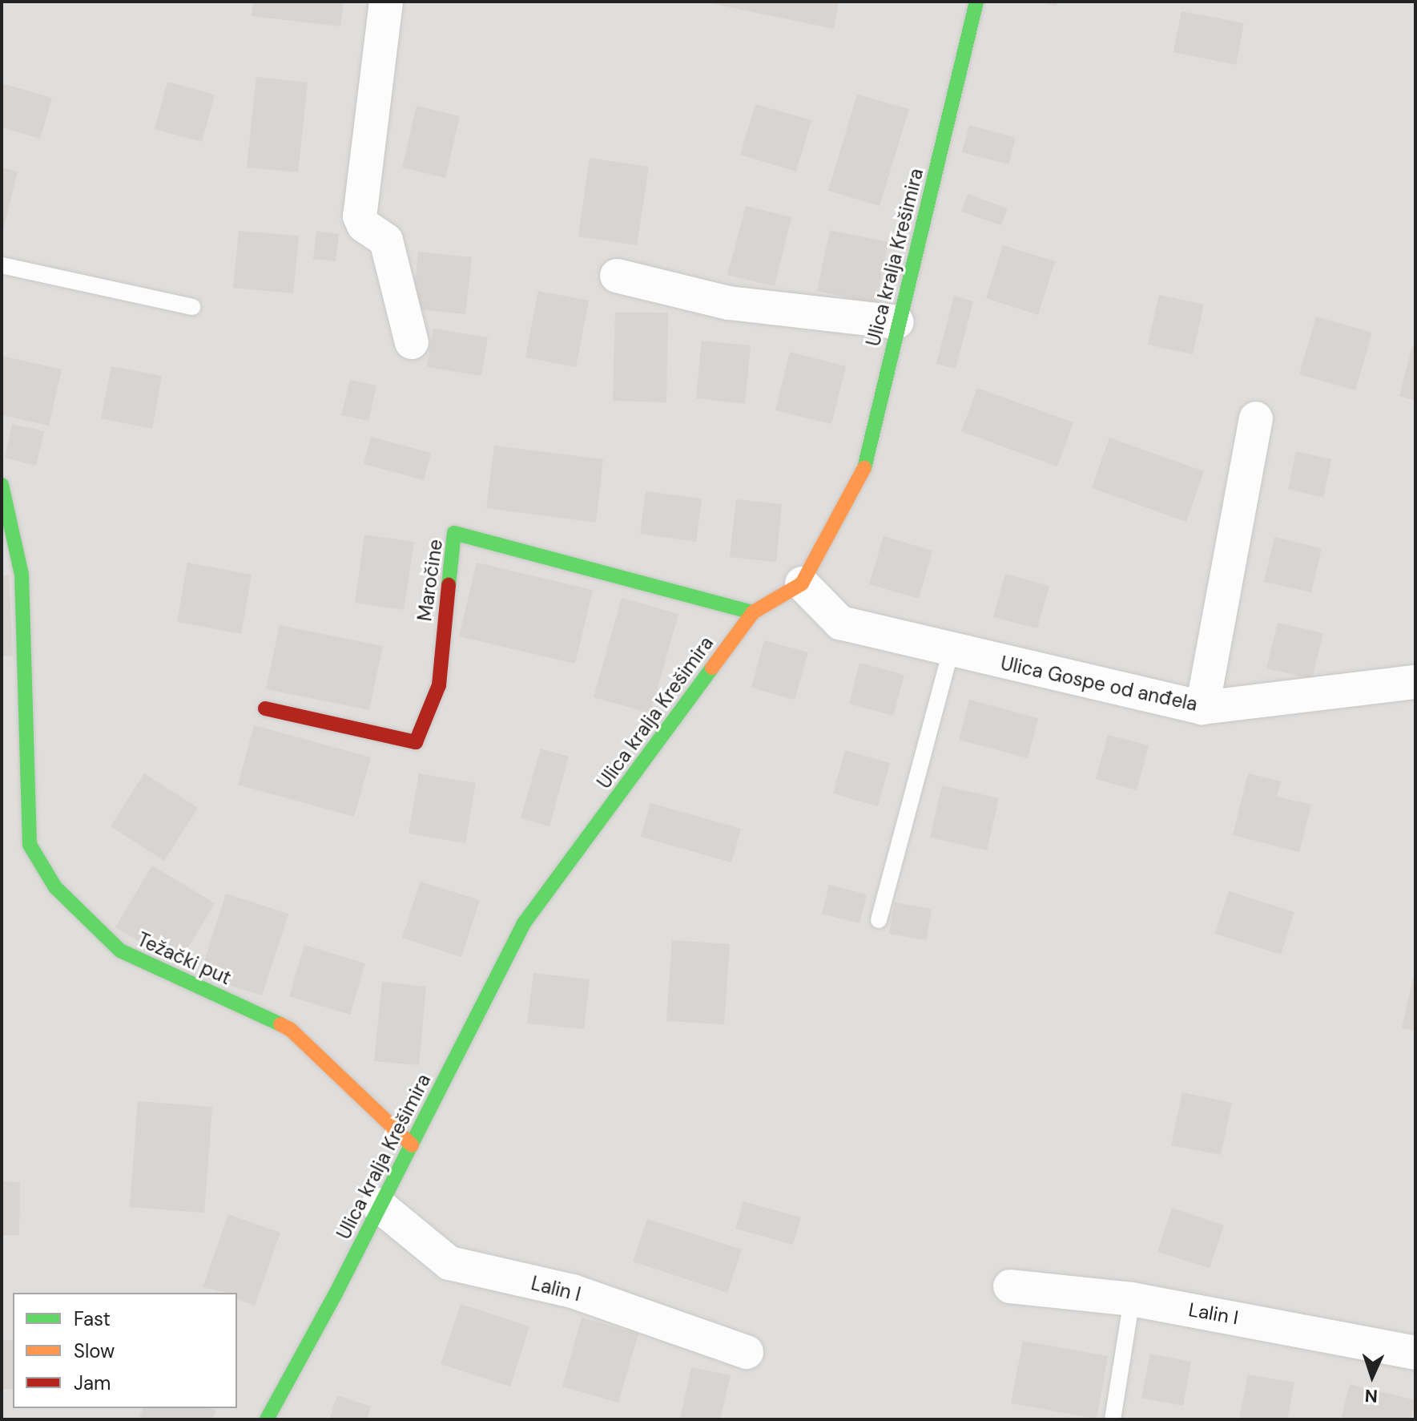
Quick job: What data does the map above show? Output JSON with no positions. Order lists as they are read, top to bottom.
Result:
{
  "streets": {
    "street": [
      "Ulica kralja Krešimira",
      "Maročine",
      "Ulica Gospe od anđela",
      "Težački put",
      "Lalin I"
    ]
  },
  "crossings": [
    ["Ulica kralja Krešimira", "Maročine"],
    ["Ulica kralja Krešimira", "Ulica Gospe od anđela"],
    ["Ulica kralja Krešimira", "Težački put"],
    ["Ulica kralja Krešimira", "Lalin I"]
  ],
  "legend": ["Fast", "Slow", "Jam"],
  "north": "bottom"
}
